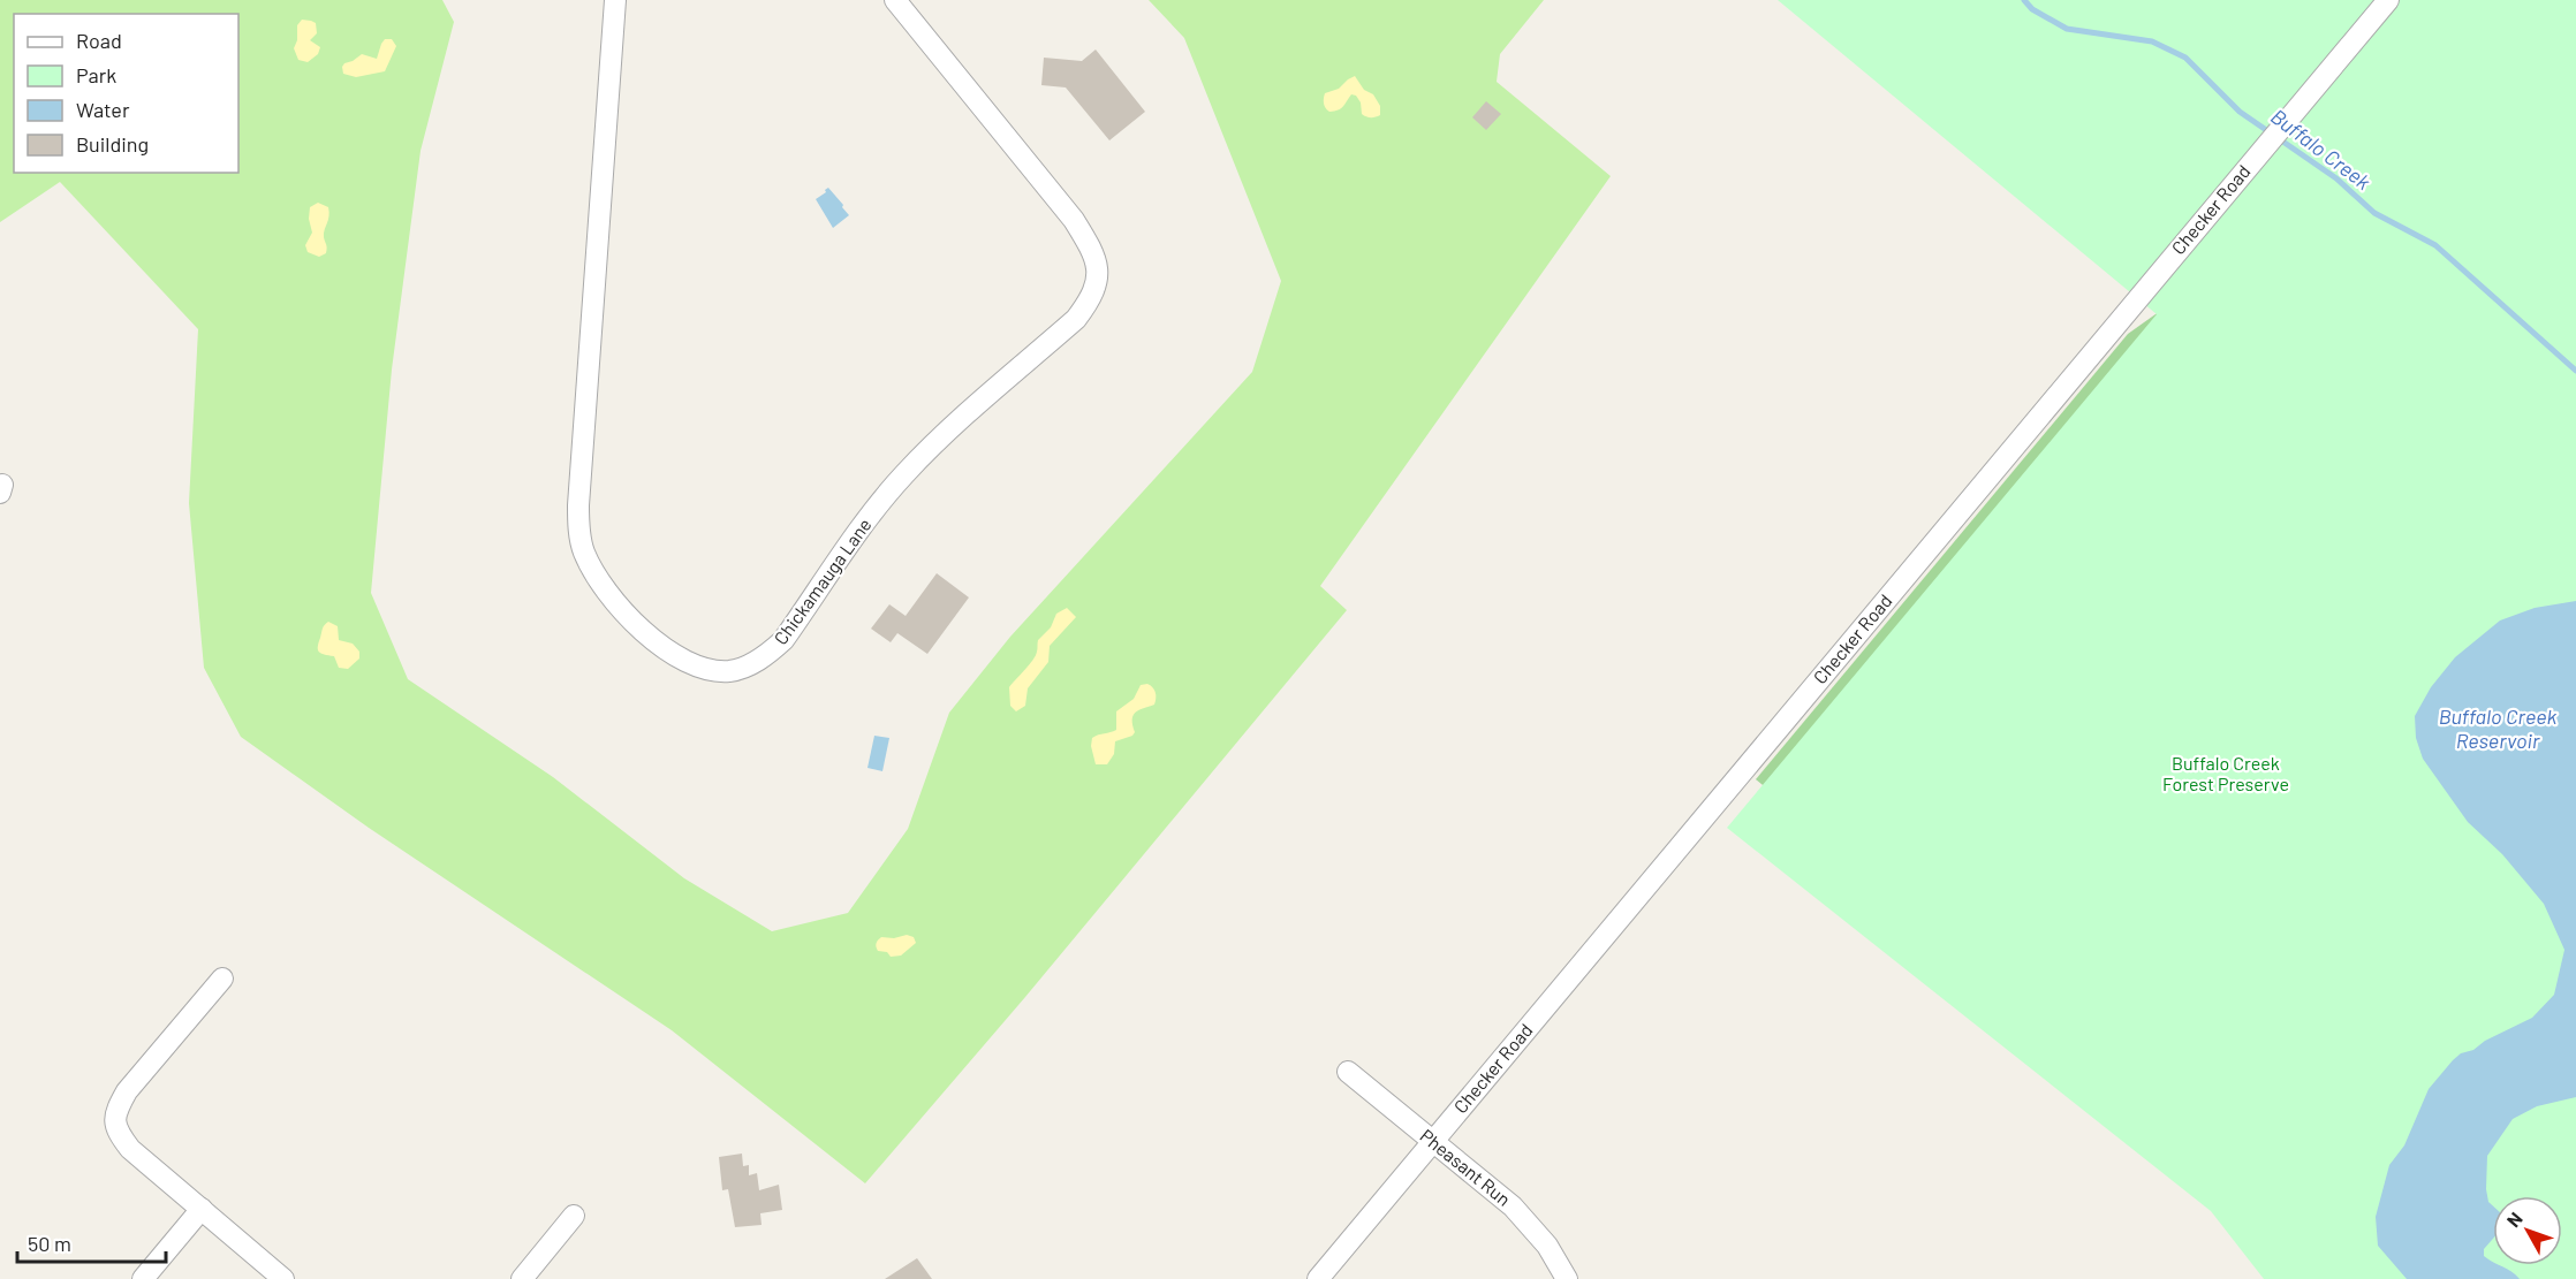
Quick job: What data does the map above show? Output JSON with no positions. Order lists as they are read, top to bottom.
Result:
{
  "streets": {
    "street": ["Checker Road", "Chickamauga Lane", "Pheasant Run"]
  },
  "crossings": [
    ["Checker Road", "Pheasant Run"]
  ],
  "water": ["Buffalo Creek", "Buffalo Creek Reservoir"],
  "parks": ["Buffalo Creek Forest Preserve"],
  "legend": [
    "Road",
    "Park",
    "Water",
    "Building"
  ],
  "scale_bar": "50 m",
  "north": "top left"
}
